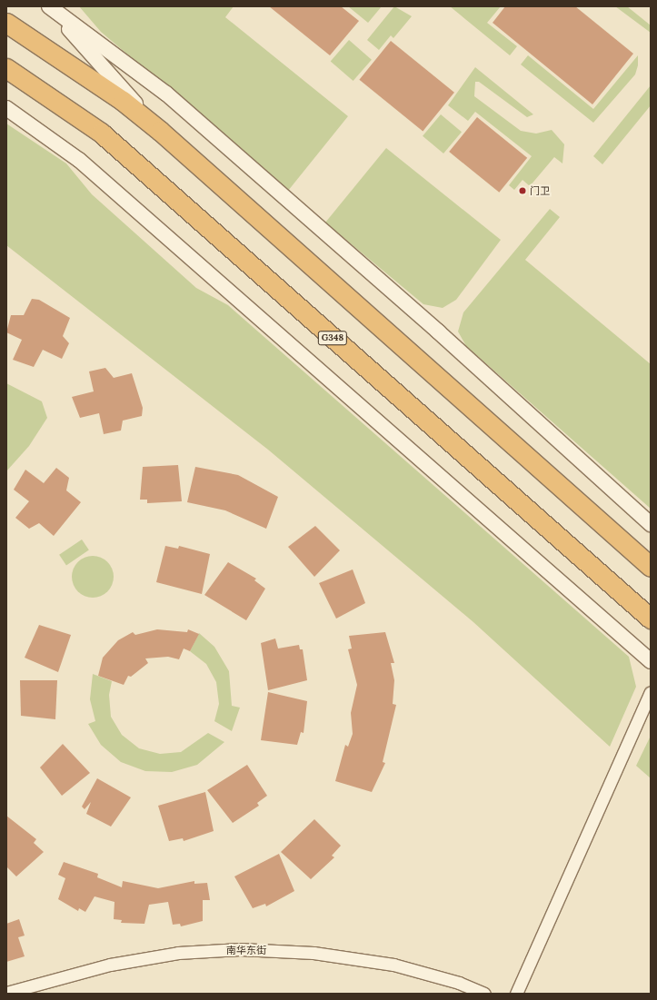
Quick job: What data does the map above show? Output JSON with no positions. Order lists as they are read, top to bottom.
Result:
{
  "streets": {
    "highway": ["G348"],
    "street": ["南华东街"]
  },
  "places": ["门卫"]
}
